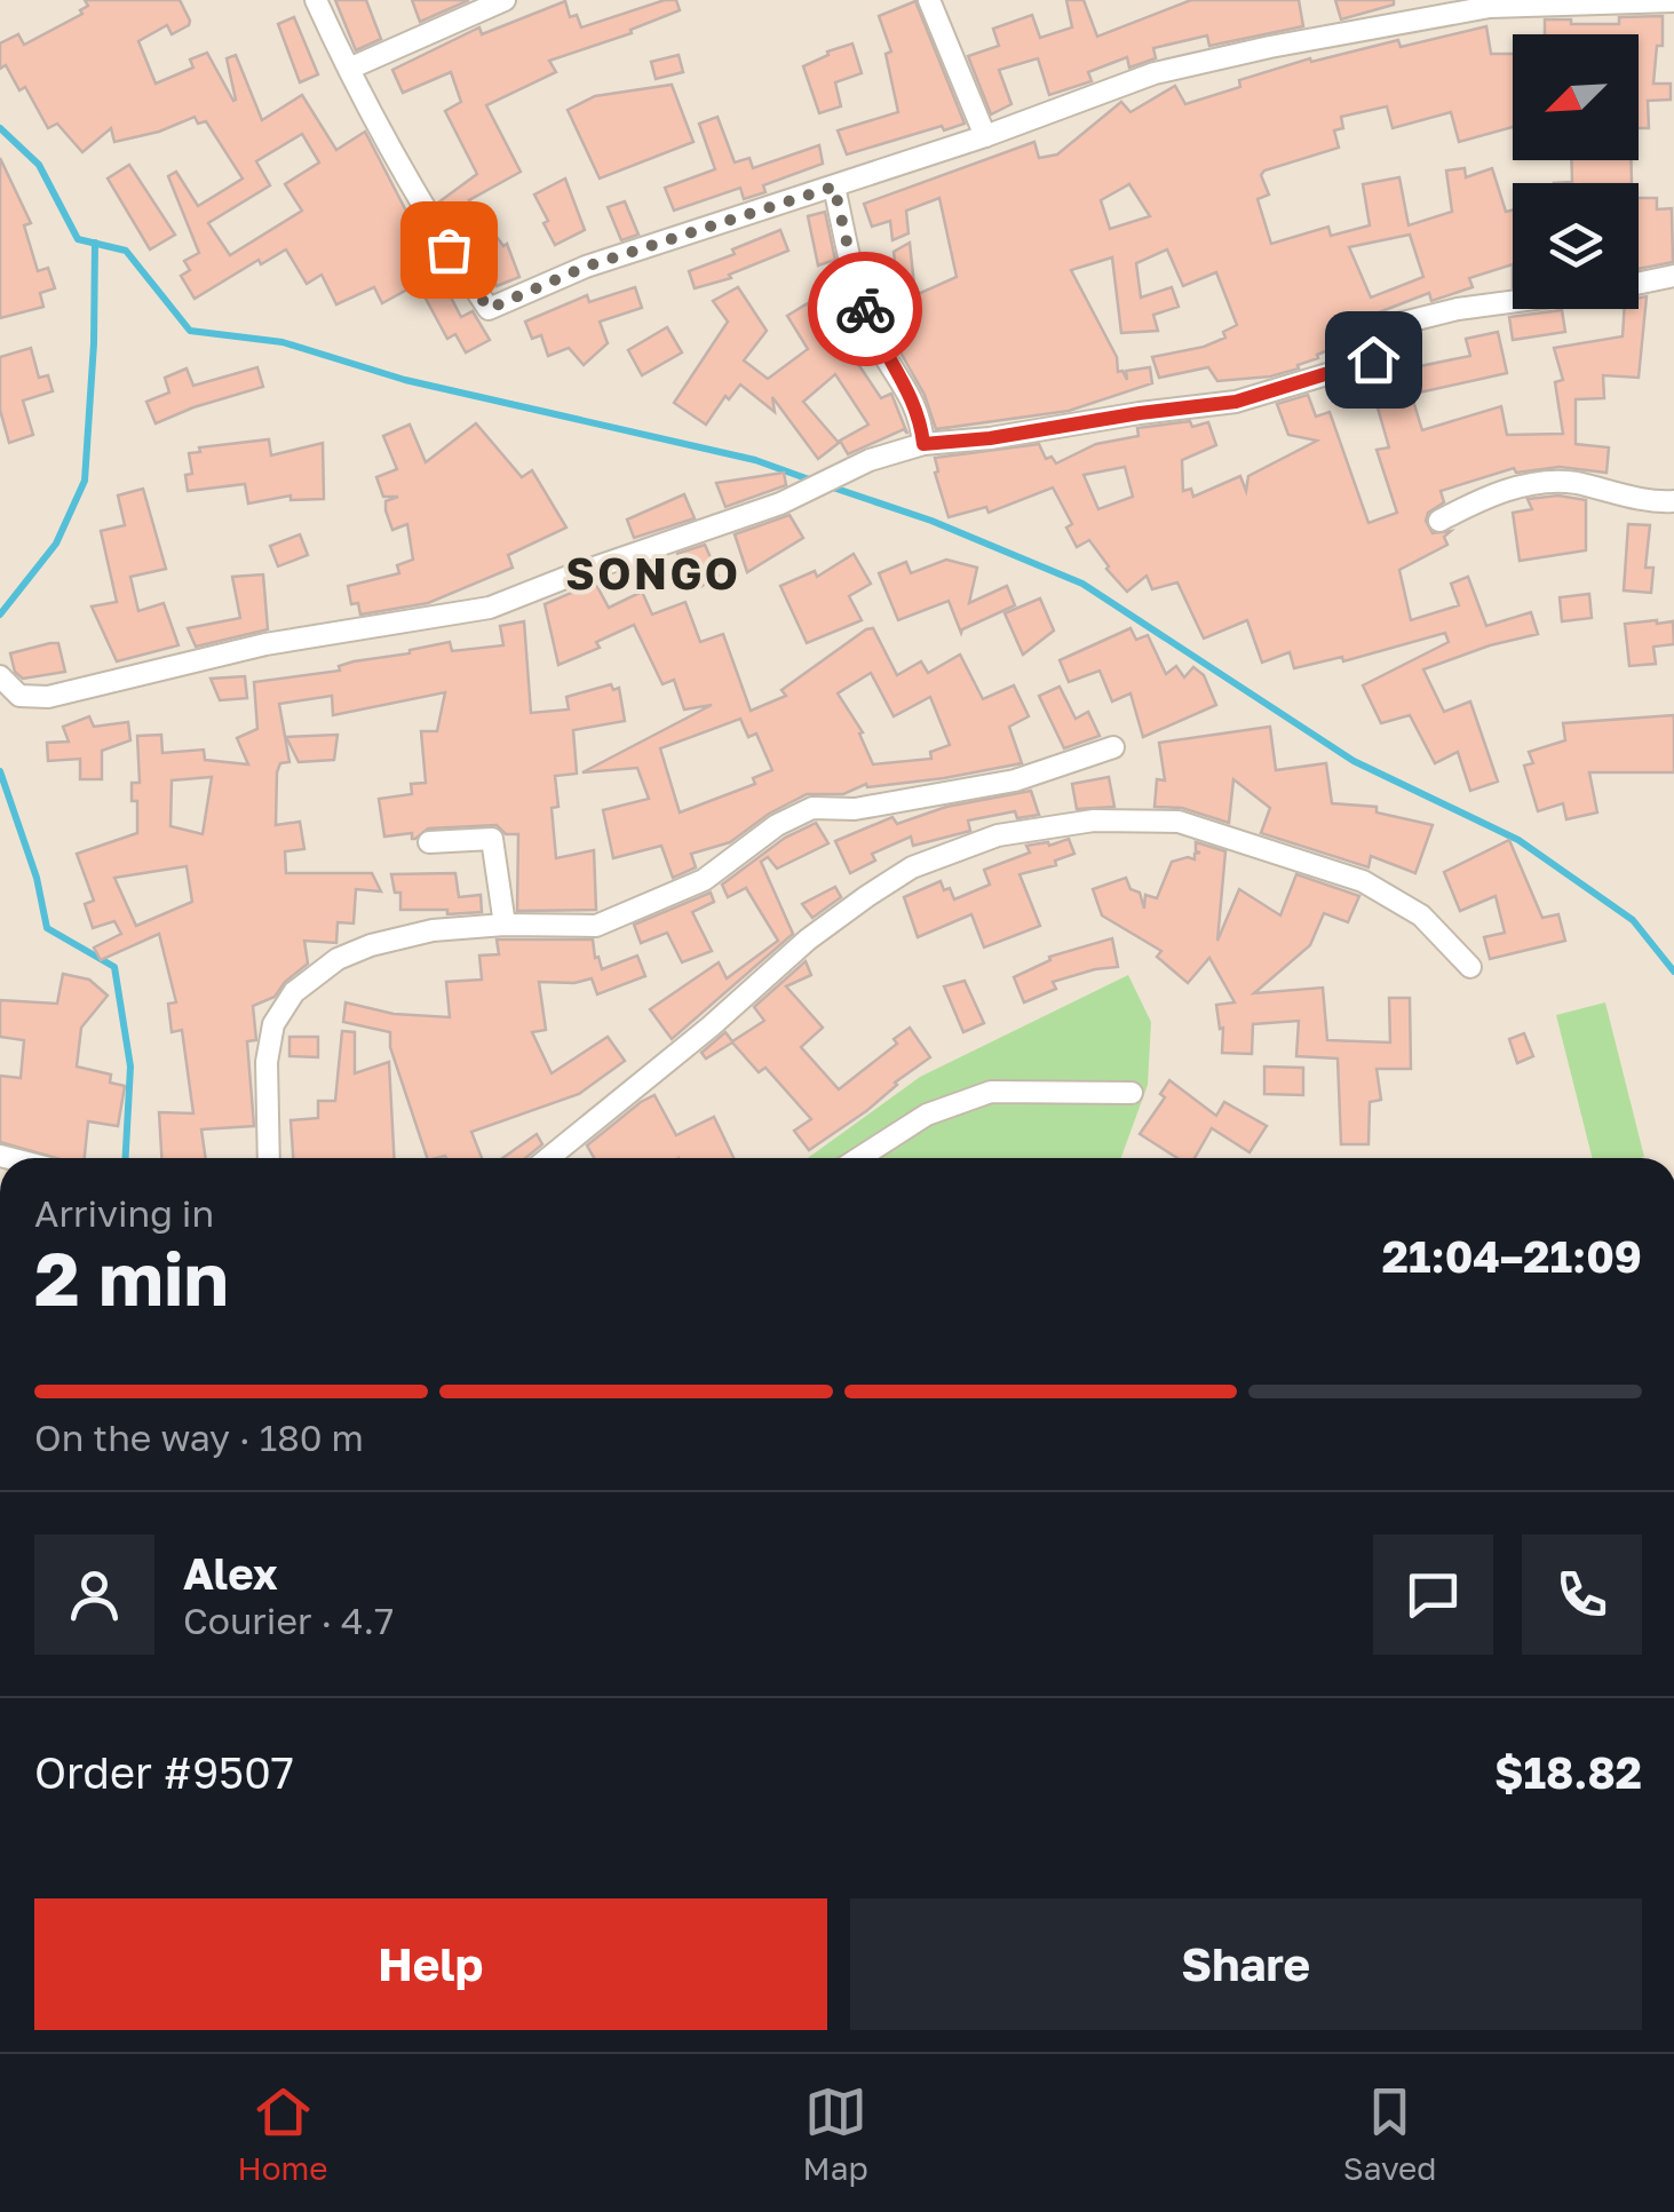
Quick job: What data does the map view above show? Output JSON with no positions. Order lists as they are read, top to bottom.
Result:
{
  "districts": ["SONGO"],
  "north": "bottom left",
  "page": {
    "heading": ["2 min", "Arriving in", "21:04–21:09"],
    "panel": [
      "Alex",
      "Courier · 4.7",
      "Order #9507",
      "$18.82"
    ],
    "bar": "On the way · 180 m",
    "buttons": ["Help", "Share"],
    "tabs": ["Home", "Map", "Saved"]
  }
}
